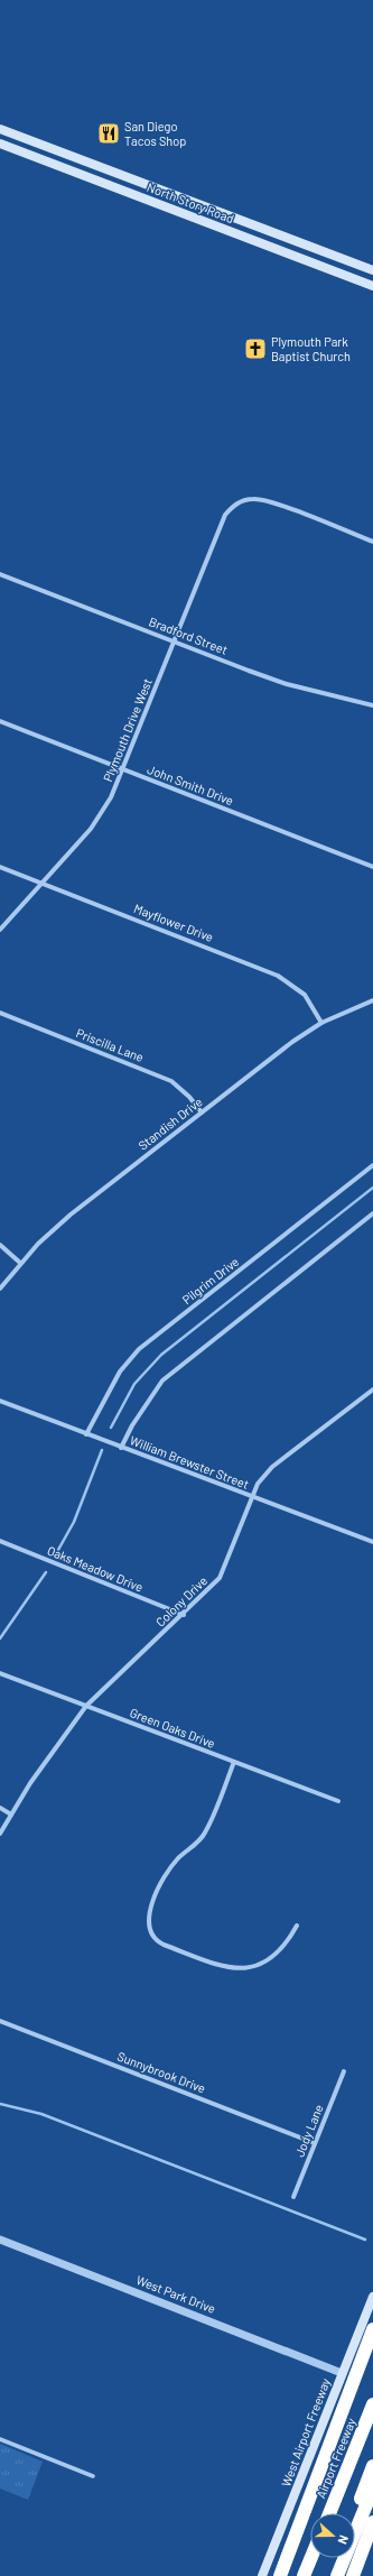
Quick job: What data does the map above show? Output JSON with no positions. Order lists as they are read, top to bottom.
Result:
{
  "streets": {
    "highway": ["Airport Freeway"],
    "main road": ["North Story Road", "West Airport Freeway"],
    "street": [
      "Bradford Street",
      "Plymouth Drive West",
      "John Smith Drive",
      "Mayflower Drive",
      "Priscilla Lane",
      "Standish Drive",
      "Pilgrim Drive",
      "William Brewster Street",
      "Oaks Meadow Drive",
      "Colony Drive",
      "Green Oaks Drive",
      "Sunnybrook Drive",
      "Jody Lane",
      "West Park Drive"
    ]
  },
  "crossings": [
    ["Bradford Street", "Plymouth Drive West"],
    ["Plymouth Drive West", "John Smith Drive"],
    ["Plymouth Drive West", "Mayflower Drive"],
    ["Mayflower Drive", "Standish Drive"],
    ["Priscilla Lane", "Standish Drive"],
    ["Pilgrim Drive", "William Brewster Street"],
    ["William Brewster Street", "Colony Drive"],
    ["Oaks Meadow Drive", "Colony Drive"],
    ["Colony Drive", "Green Oaks Drive"],
    ["Sunnybrook Drive", "Jody Lane"],
    ["West Park Drive", "West Airport Freeway"]
  ],
  "places": {
    "restaurant": ["San Diego Tacos Shop"],
    "church": ["Plymouth Park Baptist Church"]
  },
  "north": "right"
}
